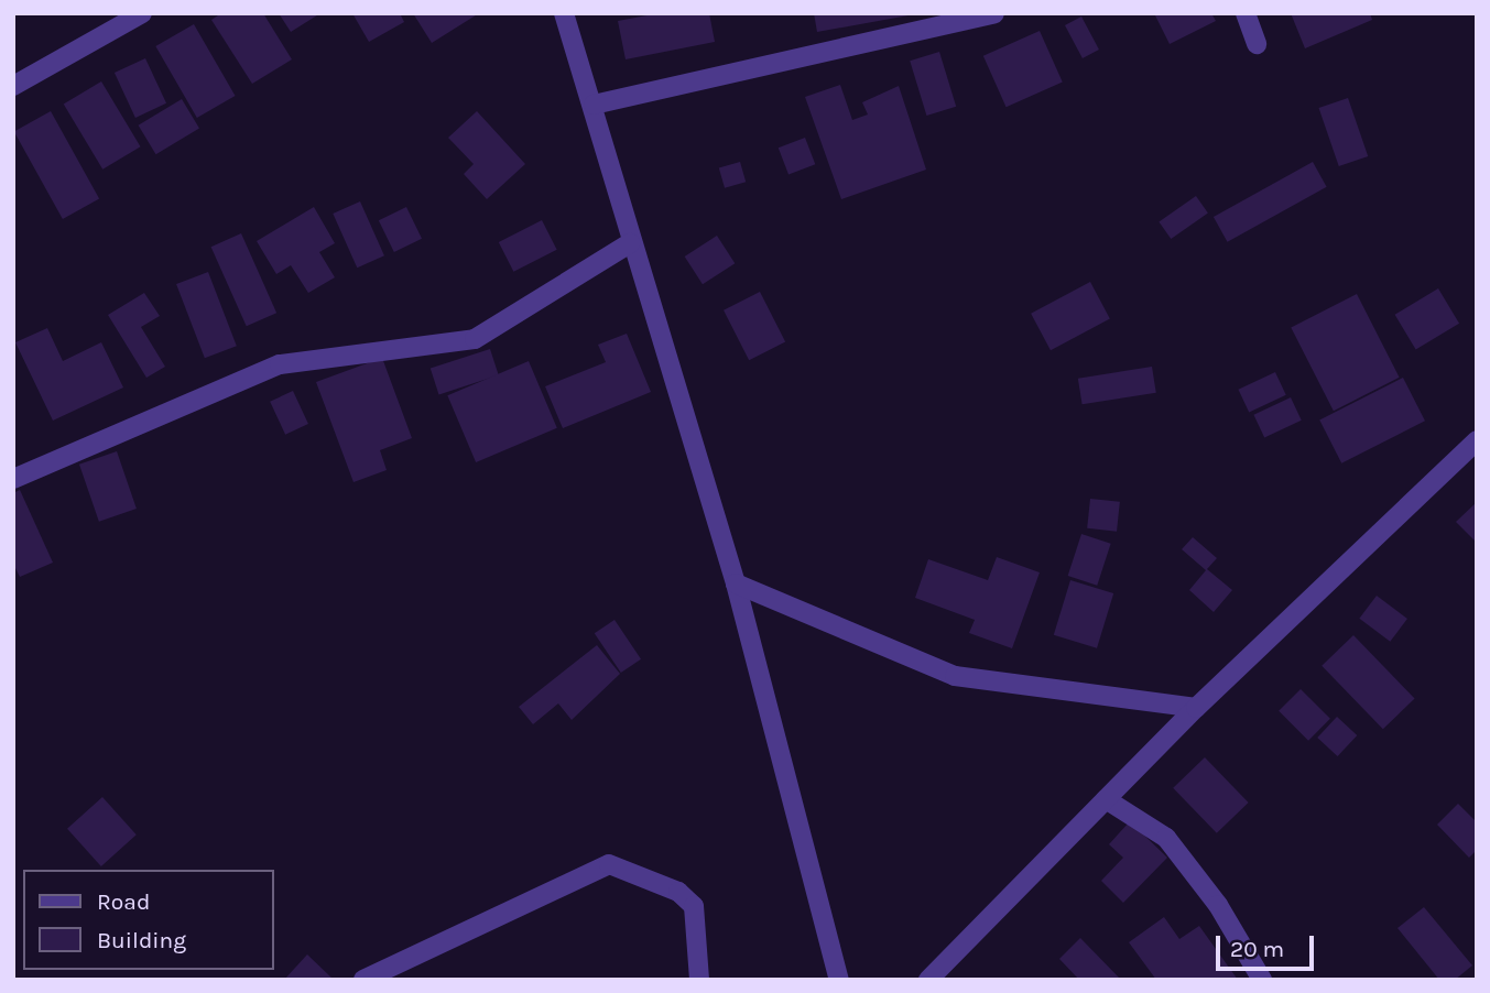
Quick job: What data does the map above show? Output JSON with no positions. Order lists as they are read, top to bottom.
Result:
{
  "legend": ["Road", "Building"],
  "scale_bar": "20 m"
}
